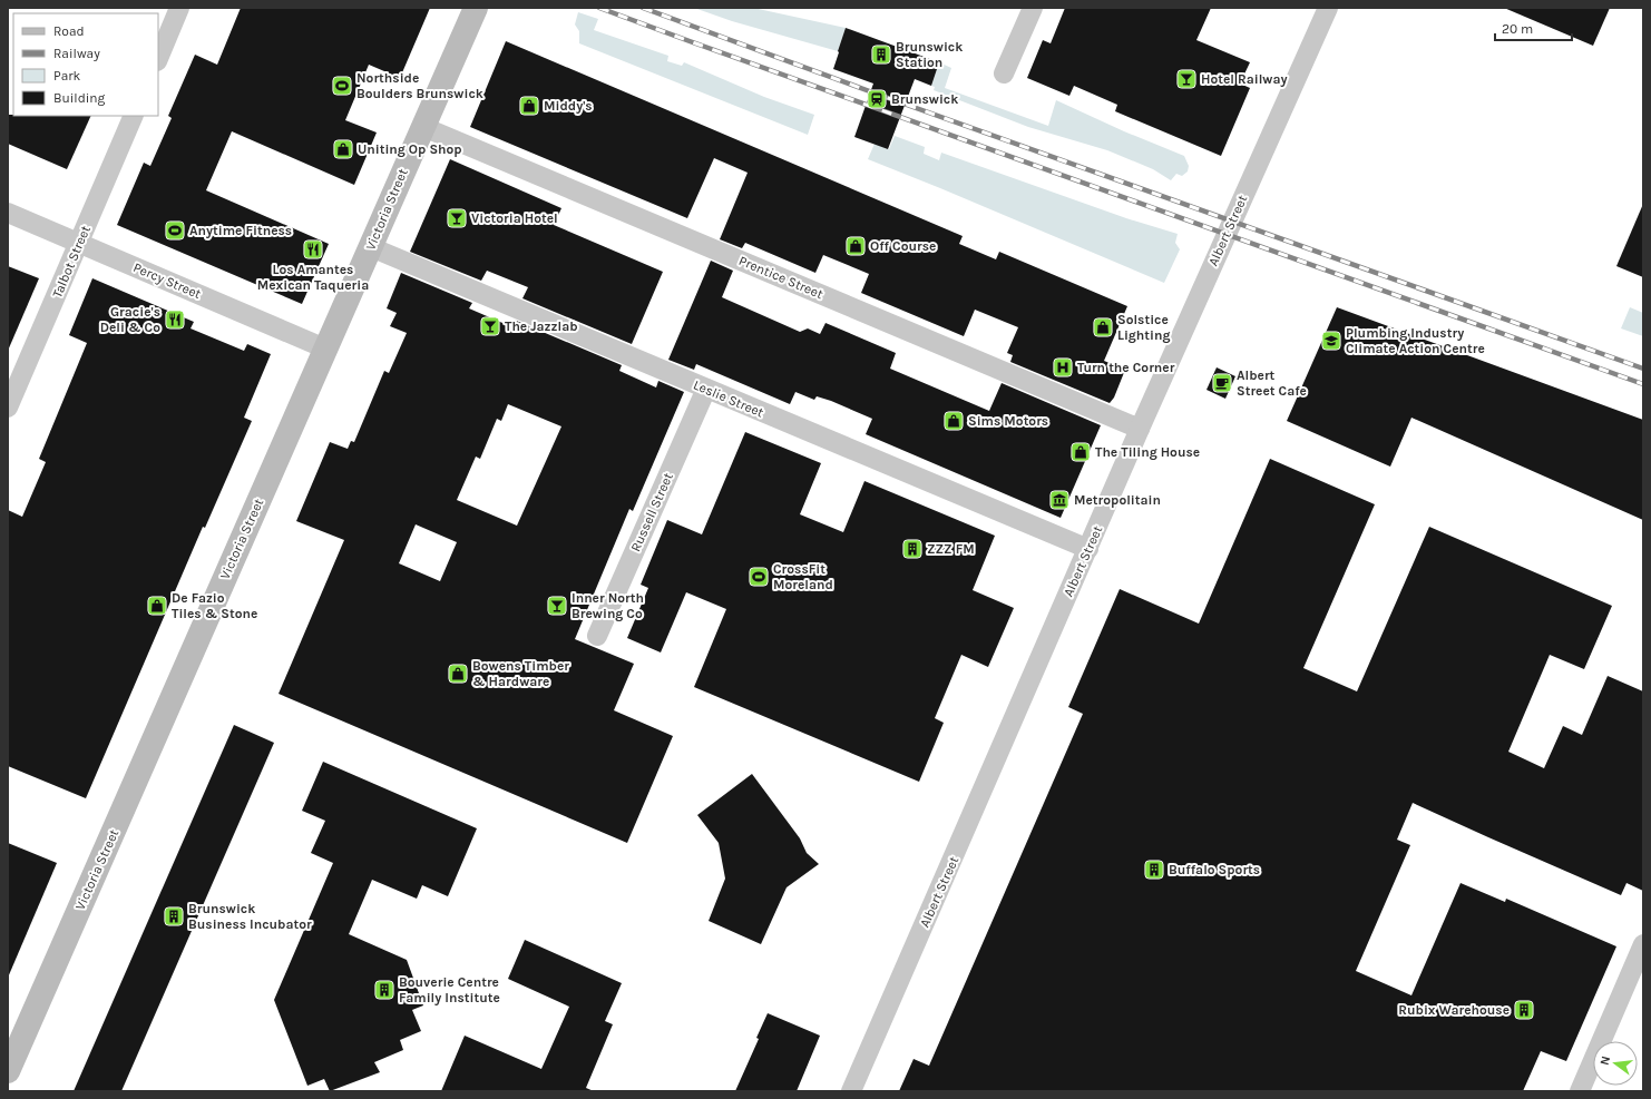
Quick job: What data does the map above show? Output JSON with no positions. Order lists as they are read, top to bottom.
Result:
{
  "streets": {
    "street": [
      "Victoria Street",
      "Albert Street",
      "Talbot Street",
      "Prentice Street",
      "Percy Street",
      "Leslie Street",
      "Russell Street"
    ]
  },
  "crossings": [
    ["Victoria Street", "Prentice Street"],
    ["Victoria Street", "Percy Street"],
    ["Victoria Street", "Leslie Street"],
    ["Albert Street", "Prentice Street"],
    ["Albert Street", "Leslie Street"],
    ["Talbot Street", "Percy Street"],
    ["Leslie Street", "Russell Street"]
  ],
  "places": {
    "building": [
      "Brunswick Station",
      "ZZZ FM",
      "Buffalo Sports",
      "Brunswick Business Incubator",
      "Bouverie Centre Family Institute",
      "Rubix Warehouse"
    ],
    "bar": [
      "Hotel Railway",
      "Victoria Hotel",
      "The Jazzlab",
      "Inner North Brewing Co"
    ],
    "sports": ["Northside Boulders Brunswick", "Anytime Fitness", "CrossFit Moreland"],
    "station": ["Brunswick"],
    "shop": [
      "Middy's",
      "Uniting Op Shop",
      "Off Course",
      "Solstice Lighting",
      "Sims Motors",
      "The Tiling House",
      "De Fazio Tiles & Stone",
      "Bowens Timber & Hardware"
    ],
    "restaurant": ["Los Amantes Mexican Taqueria", "Gracie's Deli & Co"],
    "school or university": ["Plumbing Industry Climate Action Centre"],
    "hospital": ["Turn the Corner"],
    "cafe": ["Albert Street Cafe"],
    "museum": ["Metropolitain"]
  },
  "legend": [
    "Road",
    "Railway",
    "Park",
    "Building"
  ],
  "scale_bar": "20 m",
  "north": "left"
}
